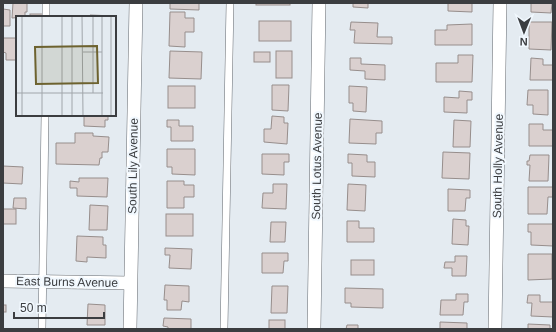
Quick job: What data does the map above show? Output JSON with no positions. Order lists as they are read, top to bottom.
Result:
{
  "streets": {
    "street": [
      "South Lily Avenue",
      "South Lotus Avenue",
      "South Holly Avenue",
      "East Burns Avenue"
    ]
  },
  "crossings": [
    ["South Lily Avenue", "East Burns Avenue"]
  ],
  "scale_bar": "50 m",
  "north": "bottom"
}
